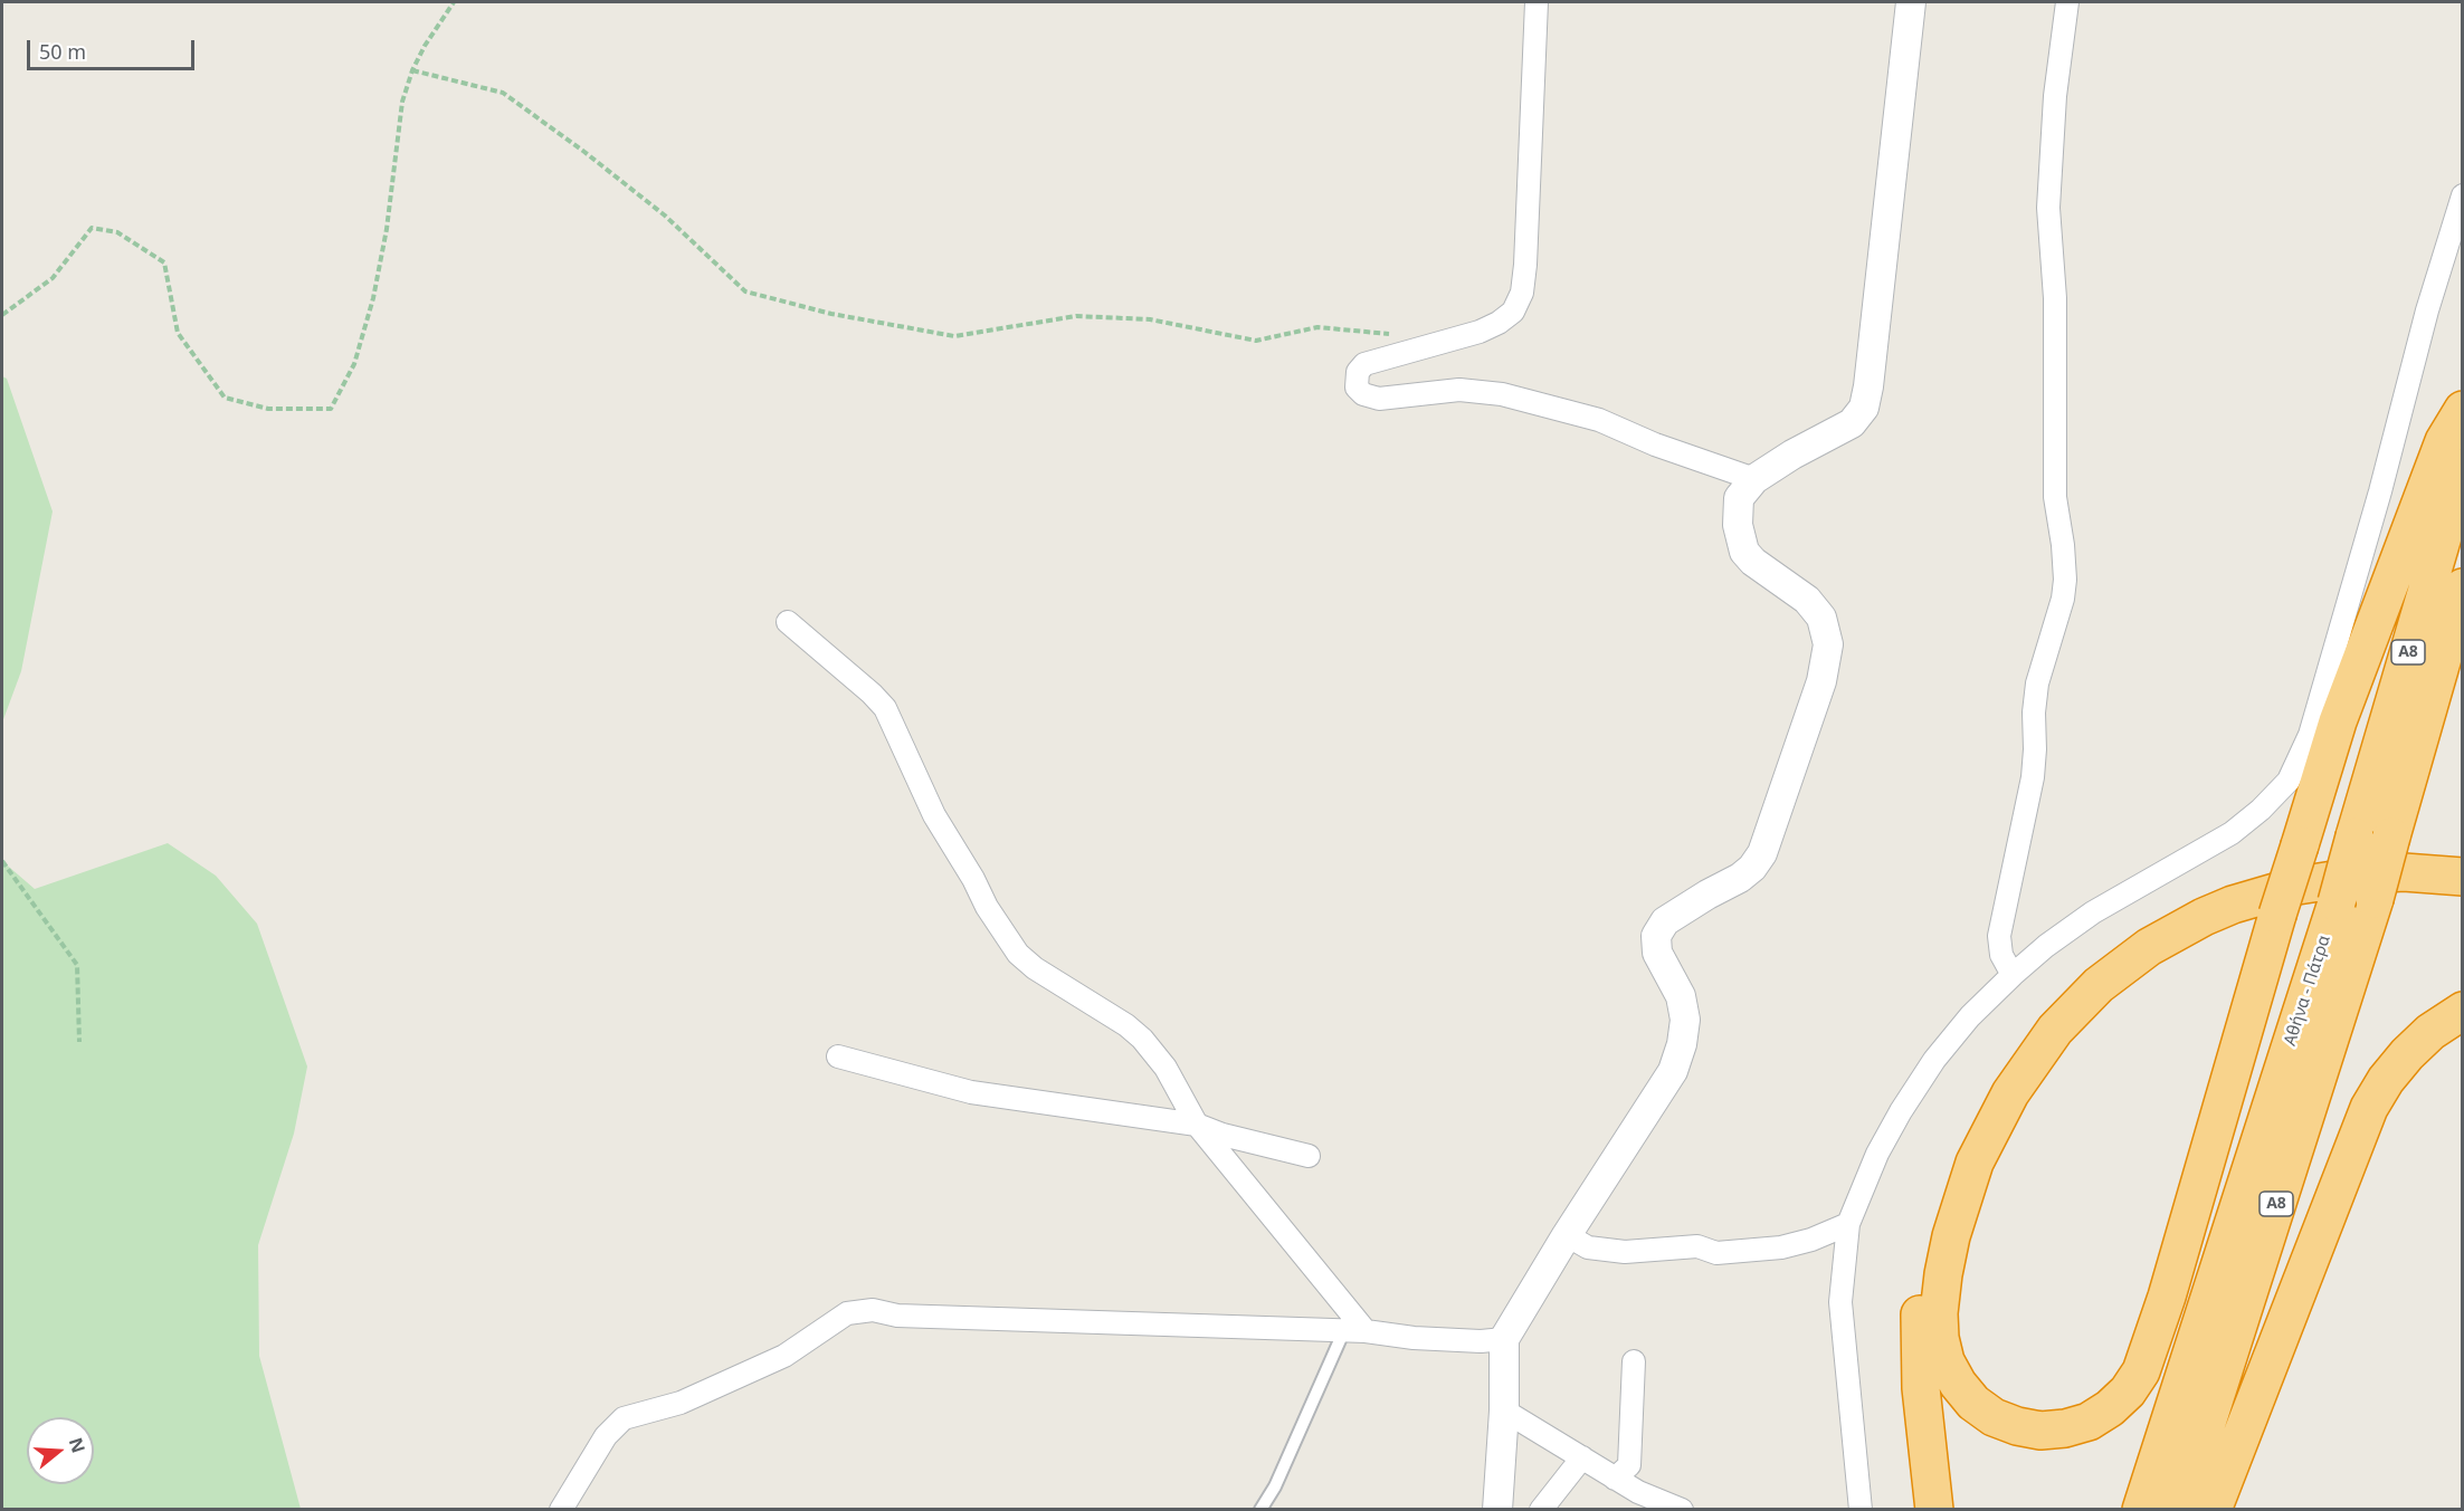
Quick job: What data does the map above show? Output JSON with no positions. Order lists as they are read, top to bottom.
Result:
{
  "streets": {
    "highway": ["Α8", "Αθήνα - Πάτρα"]
  },
  "scale_bar": "50 m",
  "north": "right"
}
